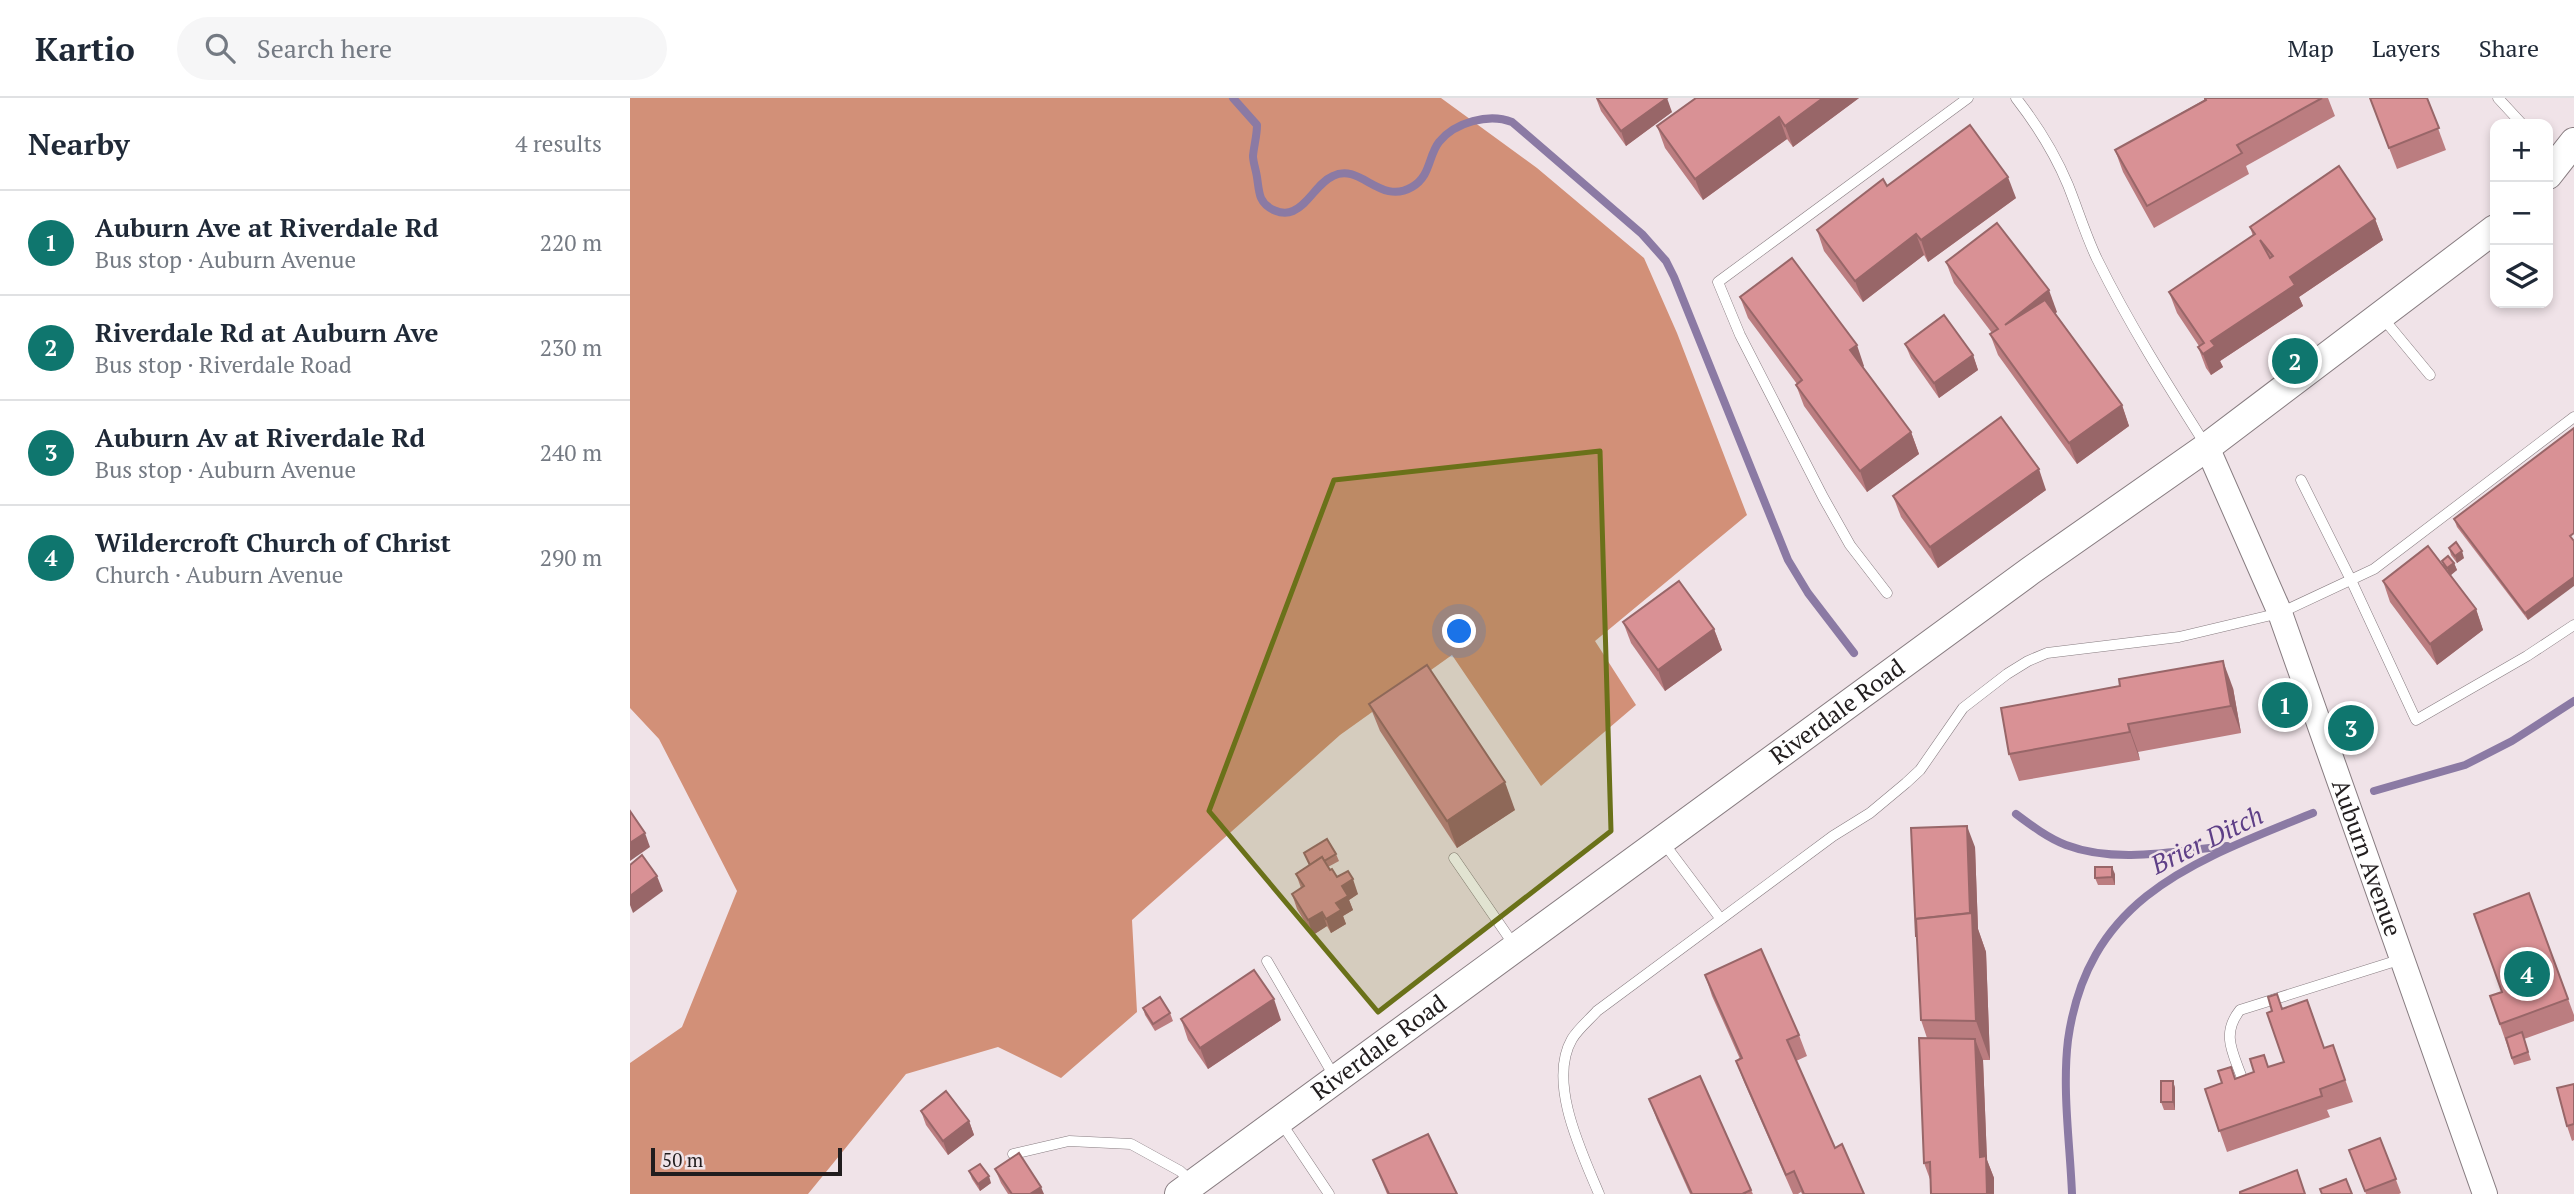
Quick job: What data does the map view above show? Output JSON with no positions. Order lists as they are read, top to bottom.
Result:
{
  "streets": {
    "main road": ["Riverdale Road"],
    "street": ["Auburn Avenue"]
  },
  "crossings": [
    ["Riverdale Road", "Auburn Avenue"]
  ],
  "water": ["Brier Ditch"],
  "scale_bar": "50 m",
  "page": {
    "header": "Kartio",
    "search": "Search here",
    "nav": ["Map", "Layers", "Share"],
    "heading": ["Nearby", "4 results"],
    "map_buttons": ["+", "−"],
    "list": [
      {
        "mark": "1",
        "name": "Auburn Ave at Riverdale Rd",
        "note": "Bus stop · Auburn Avenue",
        "value": "220 m"
      },
      {
        "mark": "2",
        "name": "Riverdale Rd at Auburn Ave",
        "note": "Bus stop · Riverdale Road",
        "value": "230 m"
      },
      {
        "mark": "3",
        "name": "Auburn Av at Riverdale Rd",
        "note": "Bus stop · Auburn Avenue",
        "value": "240 m"
      },
      {
        "mark": "4",
        "name": "Wildercroft Church of Christ",
        "note": "Church · Auburn Avenue",
        "value": "290 m"
      }
    ],
    "pins": [
      "2",
      "1",
      "3",
      "4"
    ],
    "scale": "50 m"
  }
}
